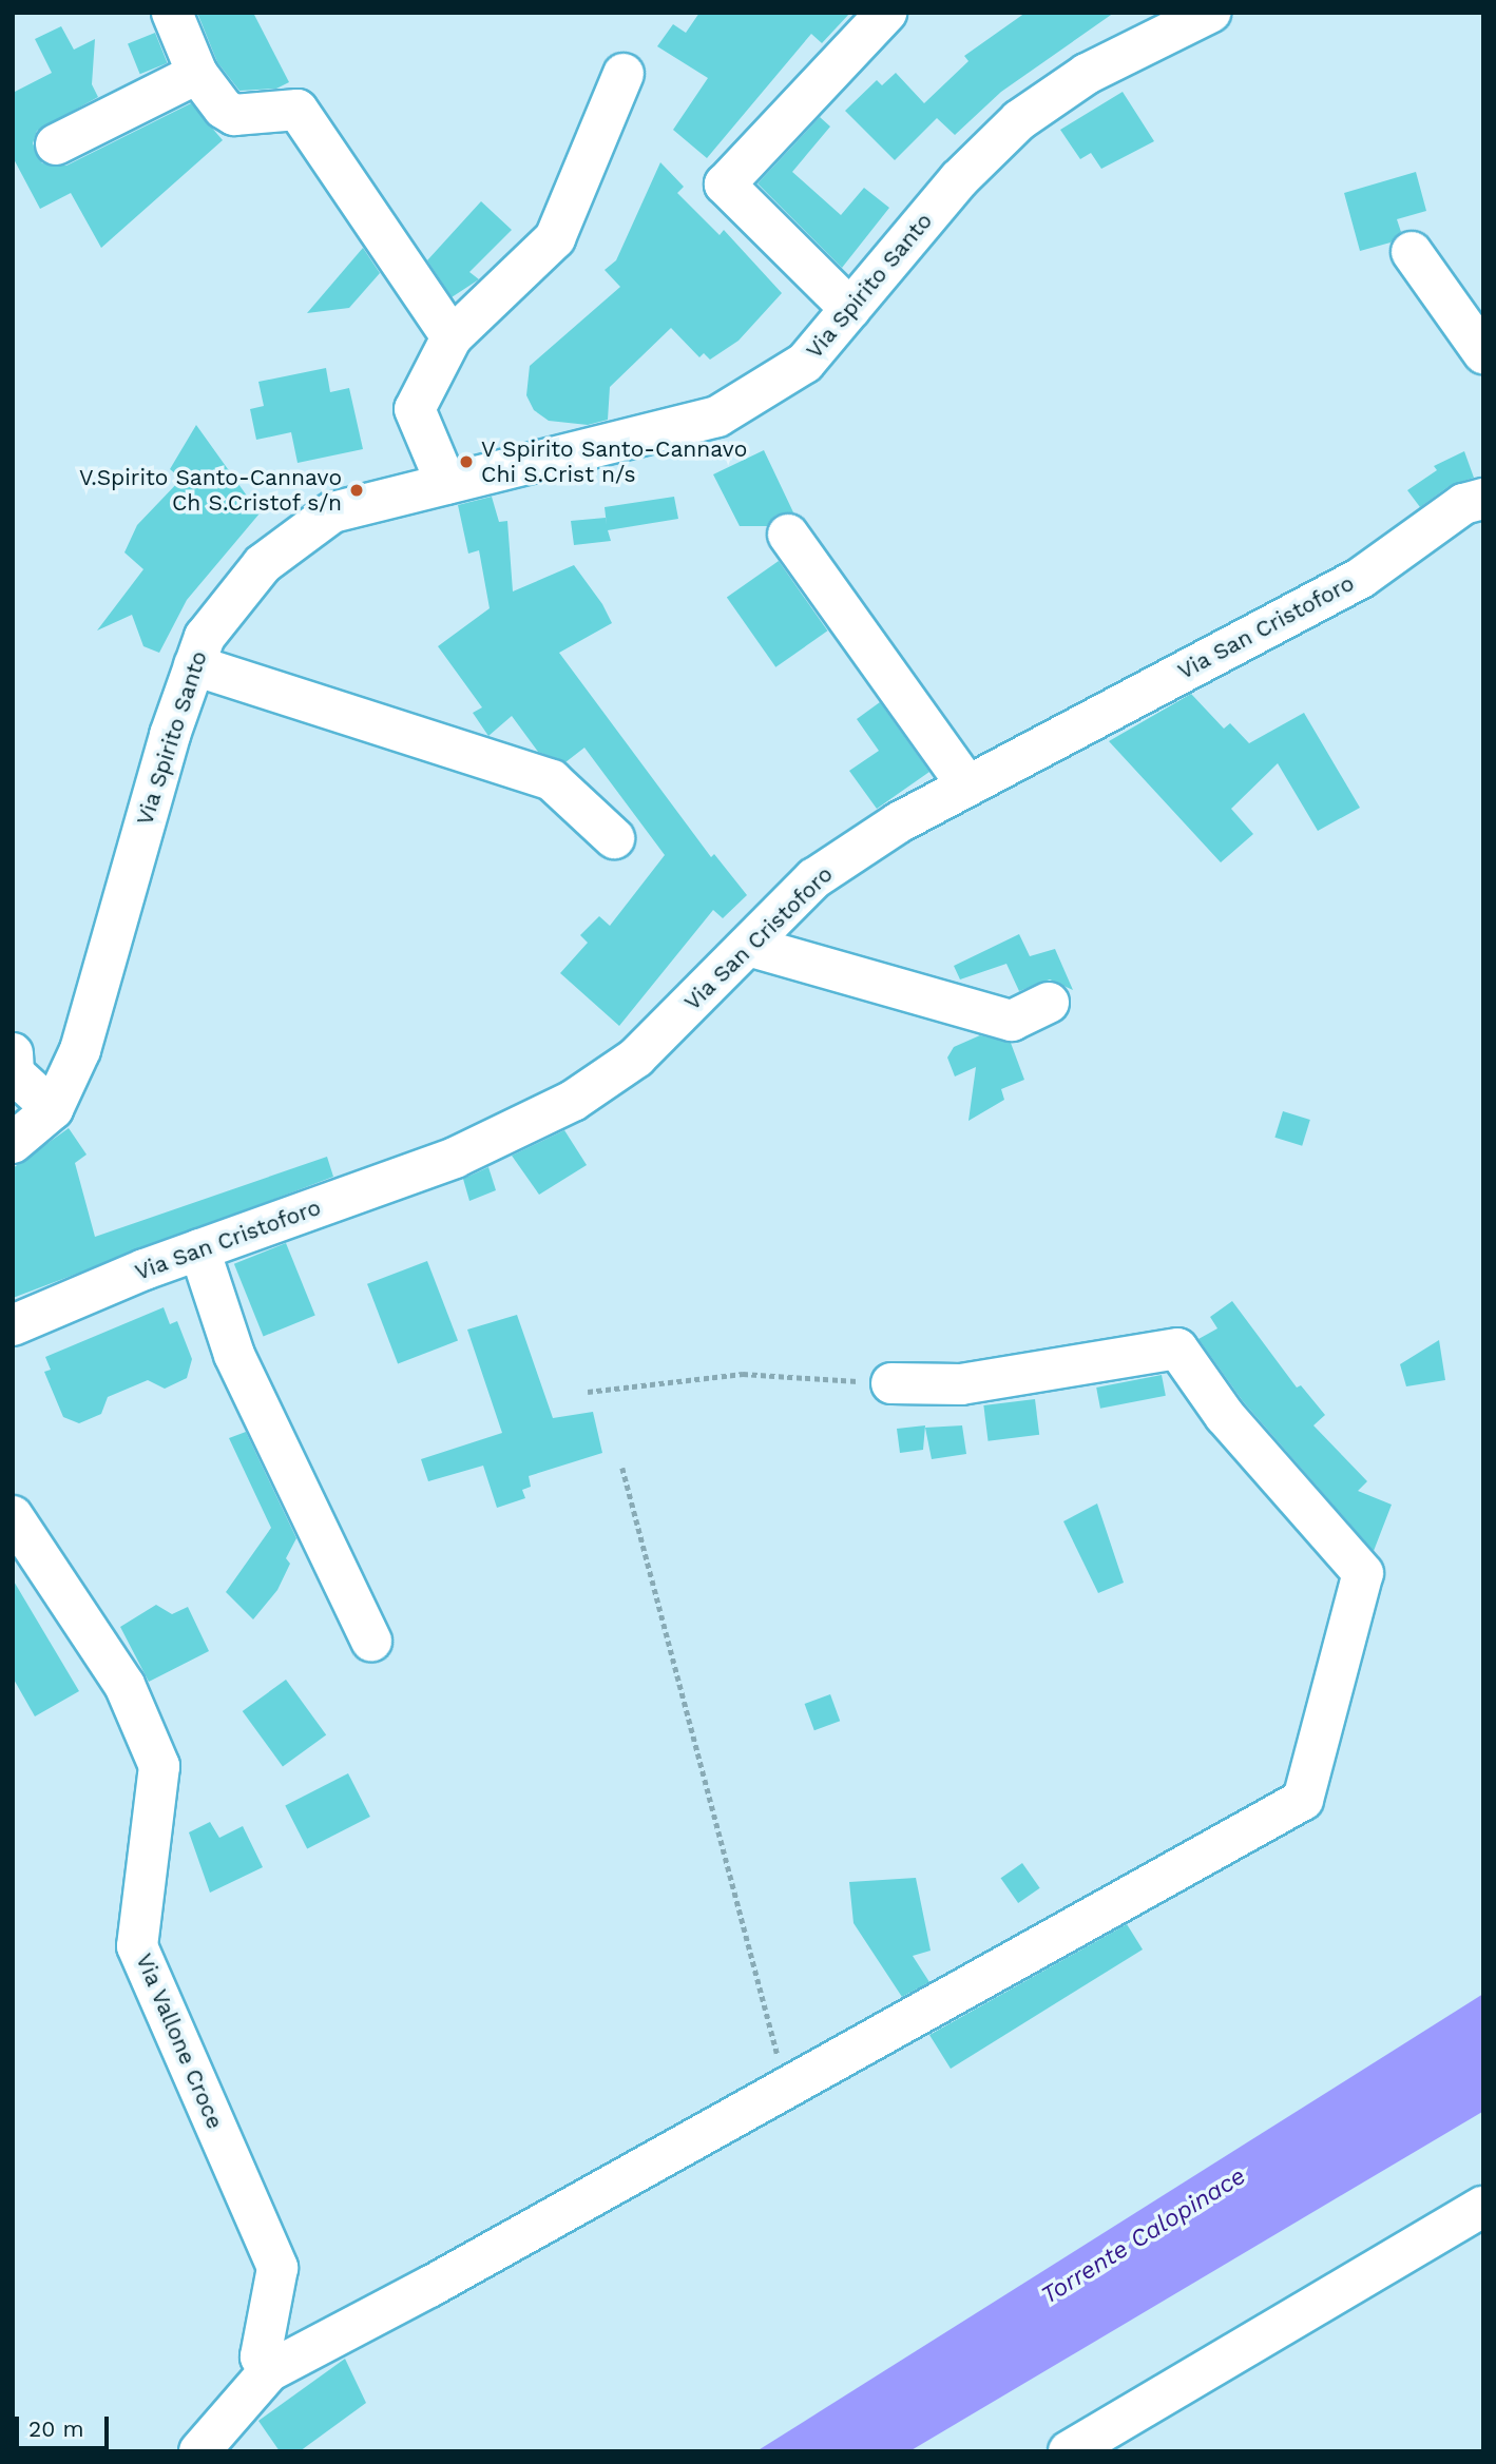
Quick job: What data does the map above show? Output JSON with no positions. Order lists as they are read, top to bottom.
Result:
{
  "streets": {
    "street": ["Via Spirito Santo", "Via San Cristoforo", "Via Vallone Croce"]
  },
  "water": ["Torrente Calopinace"],
  "places": ["V Spirito Santo-Cannavo Chi S.Crist n/s", "V.Spirito Santo-Cannavo Ch S.Cristof s/n"],
  "scale_bar": "20 m"
}
